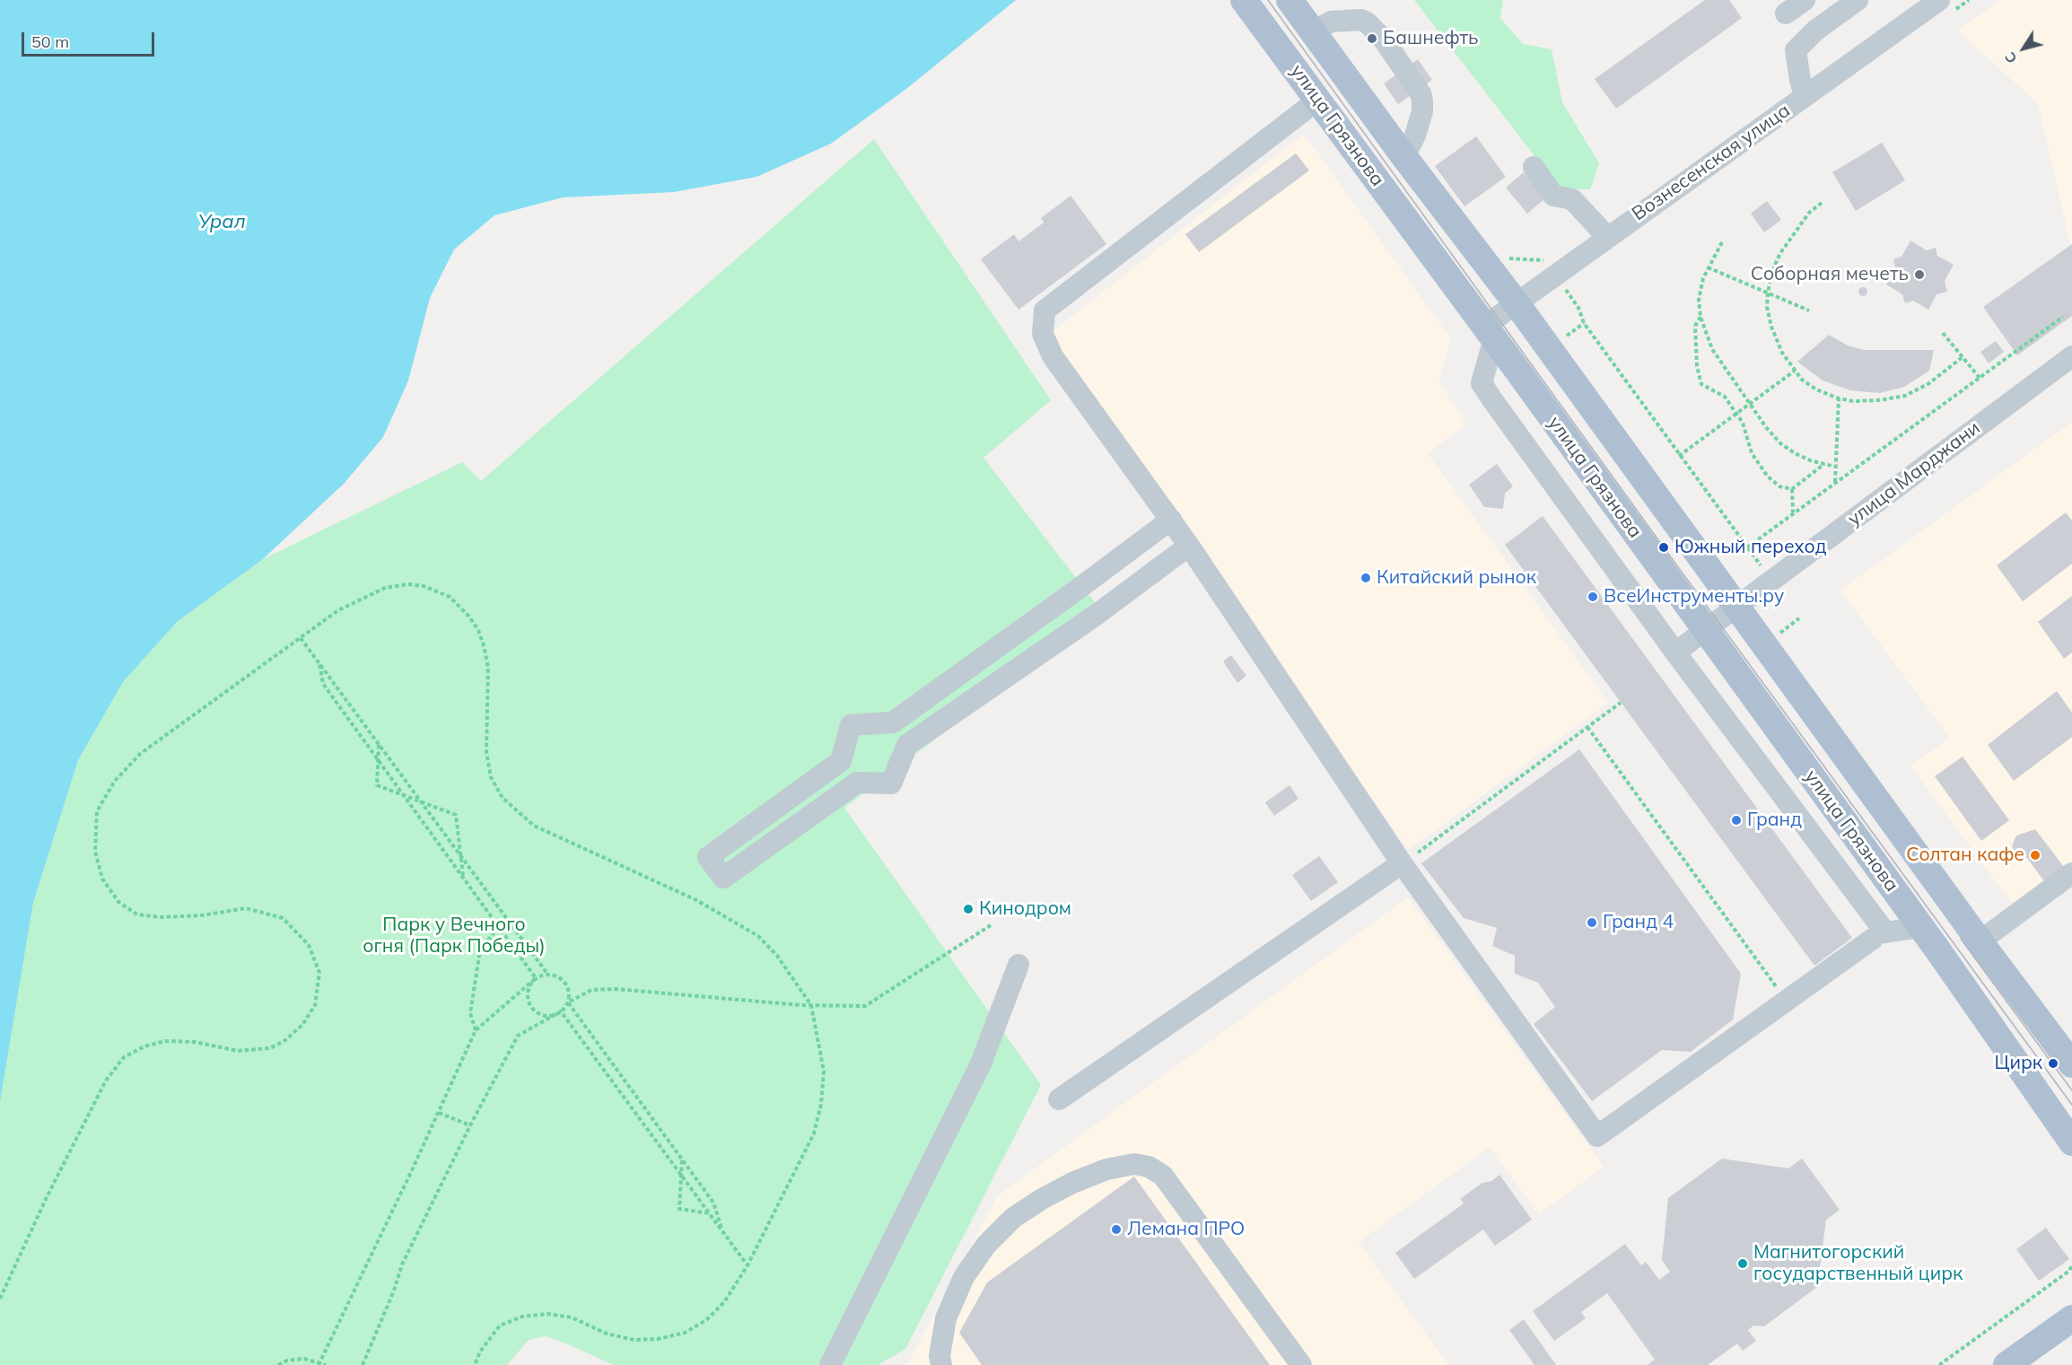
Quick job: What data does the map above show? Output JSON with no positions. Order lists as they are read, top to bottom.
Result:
{
  "streets": {
    "main road": ["улица Грязнова"],
    "street": ["Вознесенская улица", "улица Марджани"]
  },
  "crossings": [
    ["улица Грязнова", "Вознесенская улица"],
    ["улица Грязнова", "улица Марджани"]
  ],
  "water": ["Урал"],
  "parks": ["Парк у Вечного огня (Парк Победы)"],
  "places": [
    "Башнефть",
    "Соборная мечеть",
    "Южный переход",
    "Китайский рынок",
    "ВсеИнструменты.ру",
    "Гранд",
    "Солтан кафе",
    "Кинодром",
    "Гранд 4",
    "Цирк",
    "Лемана ПРО",
    "Магнитогорский государственный цирк"
  ],
  "scale_bar": "50 m",
  "north": "bottom left"
}
